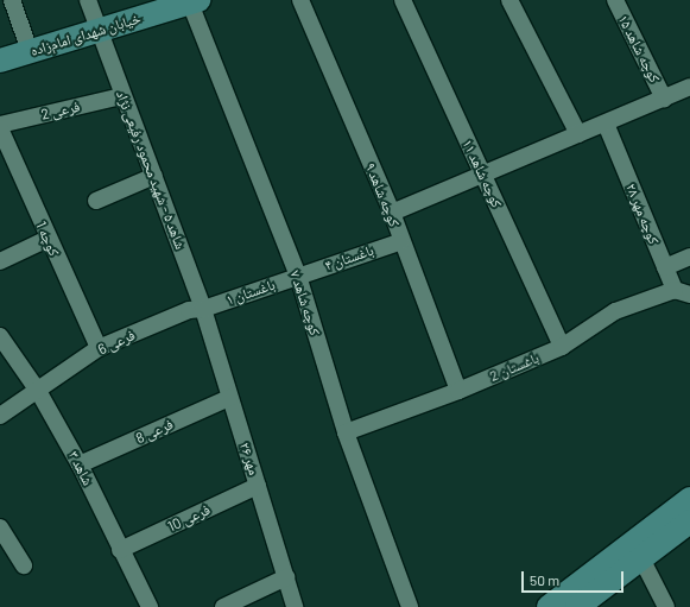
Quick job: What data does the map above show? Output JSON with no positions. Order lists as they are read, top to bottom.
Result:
{
  "streets": {
    "main road": ["خیابان شهدای امام‌زاده"],
    "street": [
      "کوچه شاهد ۱۵",
      "فرعی 2",
      "شاهد ۵ - شهید محمود رفیعی نژاد",
      "کوچه شاهد ۱۱",
      "کوچه شاهد ۹",
      "کوچه مهر ۲۸",
      "کوچه 1",
      "باغستان ۴",
      "باغستان ۱",
      "کوچه شاهد ۷",
      "فرعی 6",
      "باغستان 2",
      "فرعی 8",
      "مهر ۲۶",
      "شاهد ۳",
      "فرعی 10"
    ]
  },
  "crossings": [
    ["خیابان شهدای امام‌زاده", "شاهد ۵ - شهید محمود رفیعی نژاد"],
    ["خیابان شهدای امام‌زاده", "کوچه شاهد ۷"],
    ["فرعی 2", "شاهد ۵ - شهید محمود رفیعی نژاد"],
    ["فرعی 2", "کوچه 1"],
    ["شاهد ۵ - شهید محمود رفیعی نژاد", "باغستان ۱"],
    ["شاهد ۵ - شهید محمود رفیعی نژاد", "فرعی 6"],
    ["شاهد ۵ - شهید محمود رفیعی نژاد", "مهر ۲۶"],
    ["کوچه شاهد ۱۱", "باغستان 2"],
    ["کوچه شاهد ۹", "باغستان ۴"],
    ["کوچه شاهد ۹", "باغستان 2"],
    ["کوچه مهر ۲۸", "باغستان 2"],
    ["کوچه 1", "فرعی 6"],
    ["باغستان ۴", "باغستان ۱"],
    ["باغستان ۴", "کوچه شاهد ۷"],
    ["باغستان ۱", "کوچه شاهد ۷"],
    ["باغستان ۱", "فرعی 6"],
    ["باغستان ۱", "مهر ۲۶"],
    ["کوچه شاهد ۷", "باغستان 2"],
    ["فرعی 6", "مهر ۲۶"],
    ["فرعی 6", "شاهد ۳"],
    ["فرعی 8", "مهر ۲۶"],
    ["فرعی 8", "شاهد ۳"],
    ["مهر ۲۶", "فرعی 10"],
    ["شاهد ۳", "فرعی 10"]
  ],
  "scale_bar": "50 m"
}
